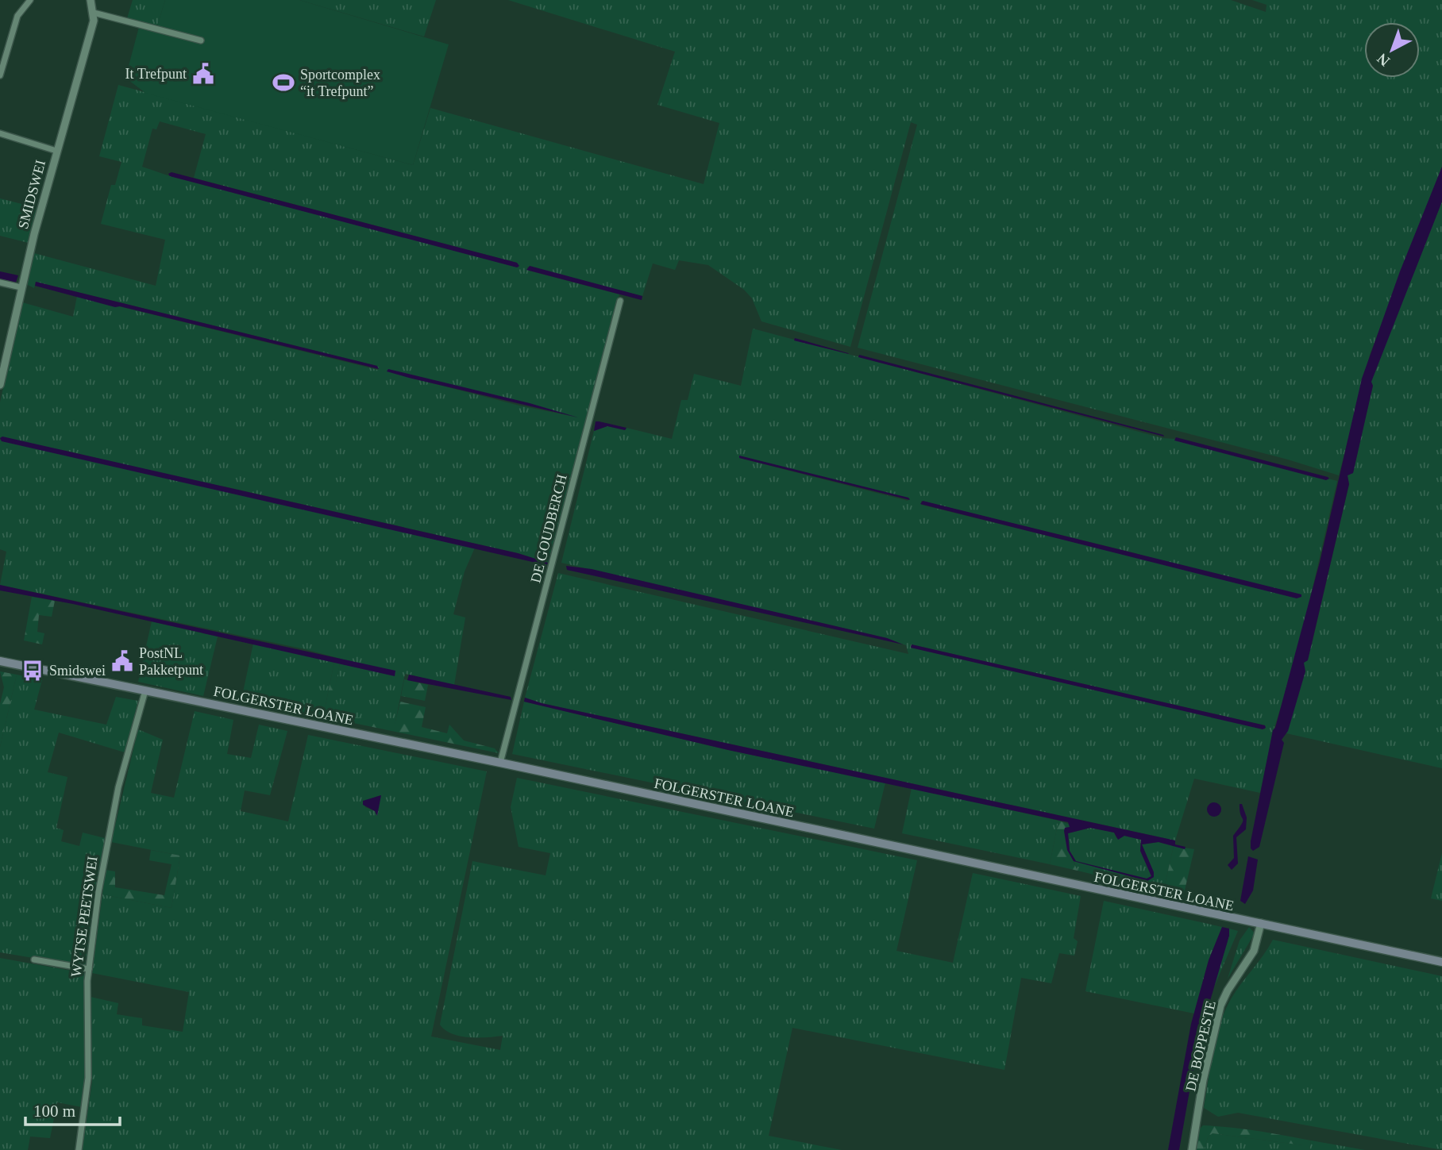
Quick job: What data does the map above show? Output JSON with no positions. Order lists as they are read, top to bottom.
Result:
{
  "streets": {
    "main road": ["FOLGERSTER LOANE"],
    "street": [
      "SMIDSWEI",
      "DE GOUDBERCH",
      "WYTSE PEETSWEI",
      "DE BOPPESTE"
    ]
  },
  "crossings": [
    ["DE GOUDBERCH", "FOLGERSTER LOANE"],
    ["FOLGERSTER LOANE", "WYTSE PEETSWEI"],
    ["FOLGERSTER LOANE", "DE BOPPESTE"]
  ],
  "places": {
    "public building": ["It Trefpunt", "PostNL Pakketpunt"],
    "sports": ["Sportcomplex “it Trefpunt”"],
    "bus stop": ["Smidswei"]
  },
  "scale_bar": "100 m",
  "north": "bottom left"
}
